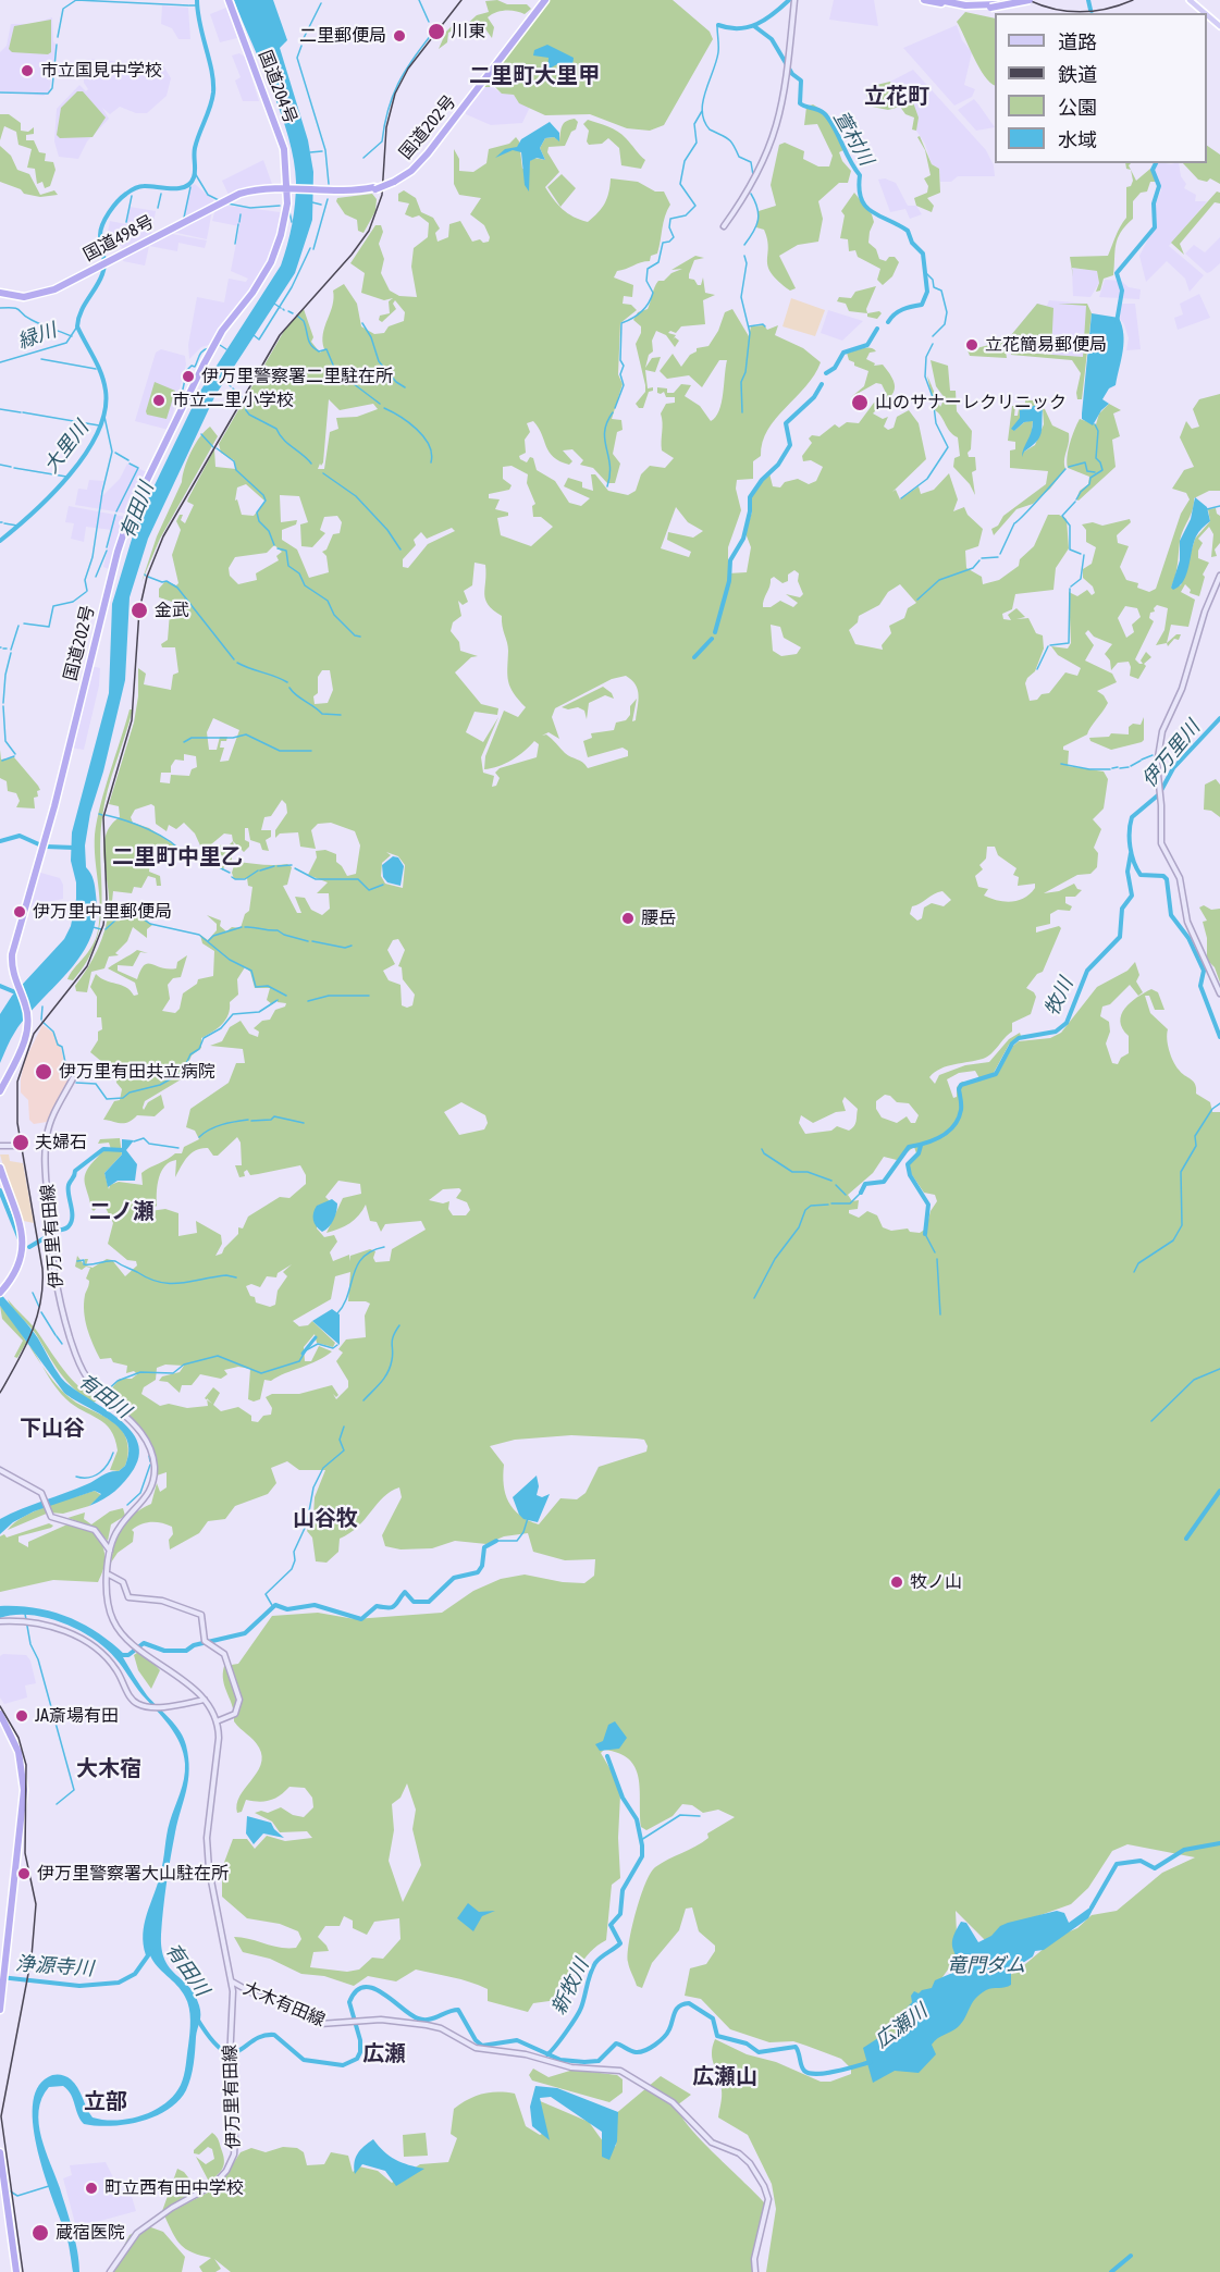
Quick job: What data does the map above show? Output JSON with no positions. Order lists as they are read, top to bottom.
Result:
{
  "streets": {
    "highway": ["国道204号", "国道202号", "国道498号"],
    "main road": ["伊万里有田線", "大木有田線"]
  },
  "crossings": [
    ["国道204号", "国道202号"],
    ["国道204号", "国道498号"],
    ["国道202号", "国道498号"],
    ["伊万里有田線", "大木有田線"]
  ],
  "districts": [
    "二里町大里甲",
    "立花町",
    "二里町中里乙",
    "二ノ瀬",
    "下山谷",
    "山谷牧",
    "大木宿",
    "広瀬",
    "広瀬山",
    "立部"
  ],
  "water": [
    "萱村川",
    "緑川",
    "大里川",
    "有田川",
    "伊万里川",
    "牧川",
    "竜門ダム",
    "浄源寺川",
    "新牧川",
    "広瀬川"
  ],
  "places": [
    "川東",
    "二里郵便局",
    "市立国見中学校",
    "立花簡易郵便局",
    "伊万里警察署二里駐在所",
    "市立二里小学校",
    "山のサナーレクリニック",
    "金武",
    "伊万里中里郵便局",
    "腰岳",
    "伊万里有田共立病院",
    "夫婦石",
    "牧ノ山",
    "JA斎場有田",
    "伊万里警察署大山駐在所",
    "町立西有田中学校",
    "蔵宿医院"
  ],
  "legend": [
    "道路",
    "鉄道",
    "公園",
    "水域"
  ]
}
